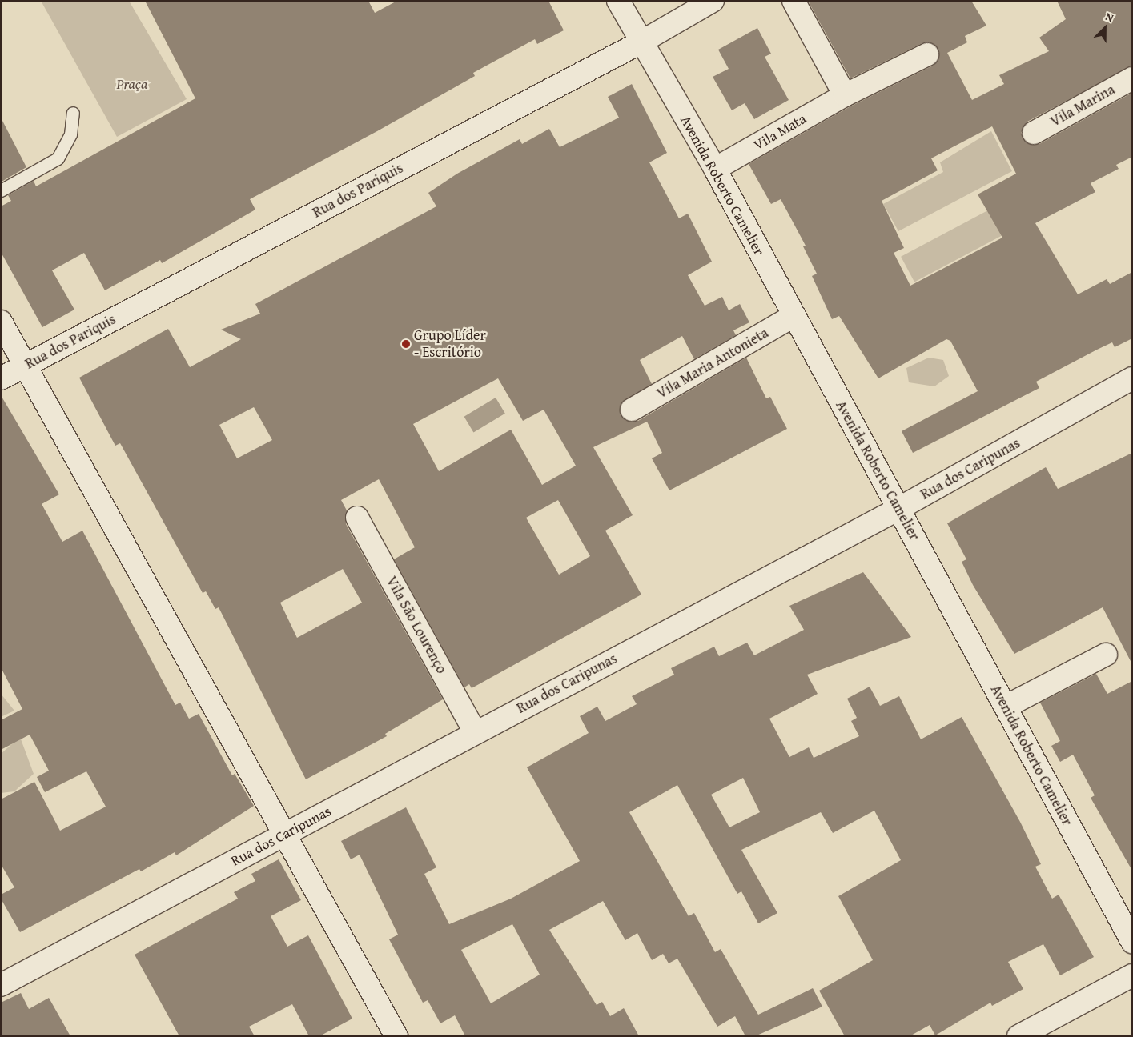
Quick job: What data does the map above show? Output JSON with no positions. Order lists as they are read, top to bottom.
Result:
{
  "streets": {
    "street": [
      "Vila Marina",
      "Vila Mata",
      "Avenida Roberto Camelier",
      "Rua dos Pariquis",
      "Vila Maria Antonieta",
      "Rua dos Caripunas",
      "Vila São Lourenço"
    ]
  },
  "crossings": [
    ["Vila Mata", "Avenida Roberto Camelier"],
    ["Avenida Roberto Camelier", "Rua dos Pariquis"],
    ["Avenida Roberto Camelier", "Vila Maria Antonieta"],
    ["Avenida Roberto Camelier", "Rua dos Caripunas"],
    ["Rua dos Caripunas", "Vila São Lourenço"]
  ],
  "parks": ["Praça"],
  "places": ["Grupo Líder - Escritório"],
  "north": "top right"
}
